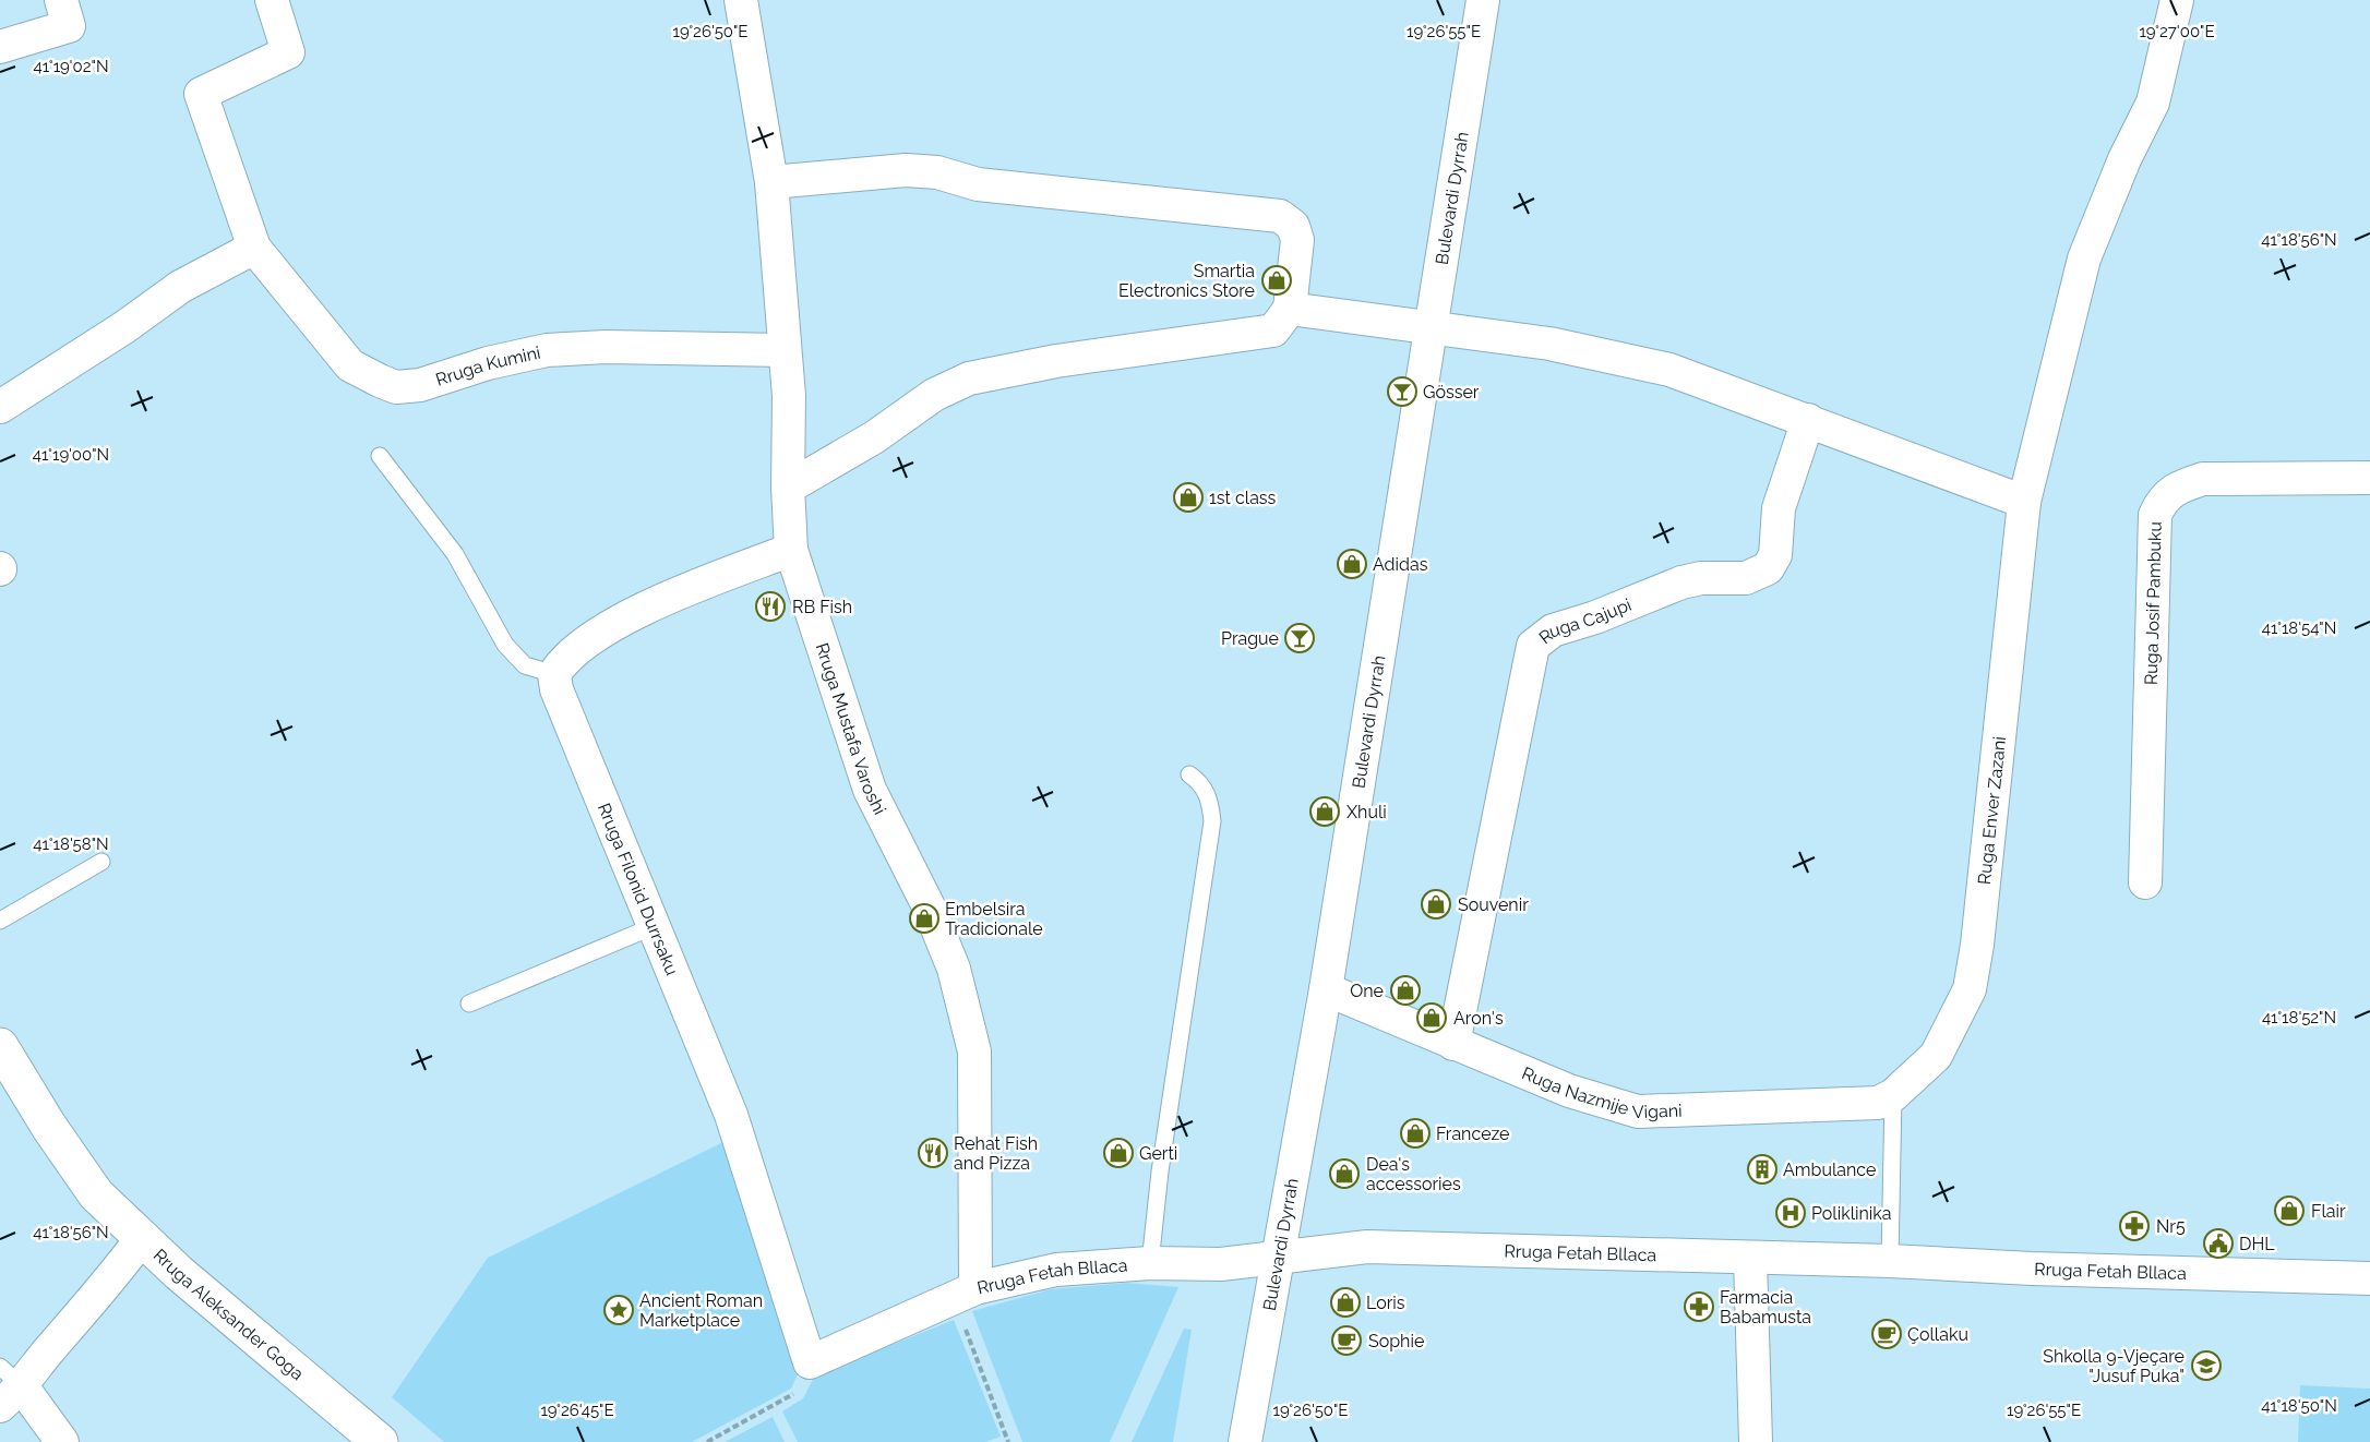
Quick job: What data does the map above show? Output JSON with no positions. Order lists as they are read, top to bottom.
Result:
{
  "streets": {
    "main road": ["Rruga Aleksander Goga"],
    "street": [
      "Bulevardi Dyrrah",
      "Rruga Kumini",
      "Ruga Josif Pambuku",
      "Ruga Cajupi",
      "Rruga Mustafa Varoshi",
      "Ruga Enver Zazani",
      "Rruga Filonid Durrsaku",
      "Ruga Nazmije Vigani",
      "Rruga Fetah Bllaca"
    ]
  },
  "crossings": [
    ["Bulevardi Dyrrah", "Ruga Nazmije Vigani"],
    ["Bulevardi Dyrrah", "Rruga Fetah Bllaca"],
    ["Rruga Kumini", "Rruga Mustafa Varoshi"],
    ["Ruga Cajupi", "Ruga Nazmije Vigani"],
    ["Rruga Mustafa Varoshi", "Rruga Fetah Bllaca"],
    ["Ruga Enver Zazani", "Ruga Nazmije Vigani"],
    ["Rruga Filonid Durrsaku", "Rruga Fetah Bllaca"]
  ],
  "places": {
    "shop": [
      "Smartia Electronics Store",
      "1st class",
      "Adidas",
      "Xhuli",
      "Souvenir",
      "Embelsira Tradicionale",
      "One",
      "Aron's",
      "Franceze",
      "Gerti",
      "Dea's accessories",
      "Flair",
      "Loris"
    ],
    "bar": ["Gösser", "Prague"],
    "restaurant": ["RB Fish", "Rehat Fish and Pizza"],
    "building": ["Ambulance"],
    "hospital": ["Poliklinika"],
    "pharmacy": ["Nr5", "Farmacia Babamusta"],
    "public building": ["DHL"],
    "place": ["Ancient Roman Marketplace"],
    "cafe": ["Çollaku", "Sophie"],
    "school or university": ["Shkolla 9-Vjeçare \"Jusuf Puka\""]
  },
  "coordinates": [
    "19°26'50\"E",
    "19°26'55\"E",
    "19°27'00\"E",
    "41°19'02\"N",
    "41°18'56\"N",
    "41°19'00\"N",
    "41°18'54\"N",
    "41°18'58\"N",
    "41°18'52\"N",
    "41°18'50\"N",
    "19°26'45\"E"
  ]
}
